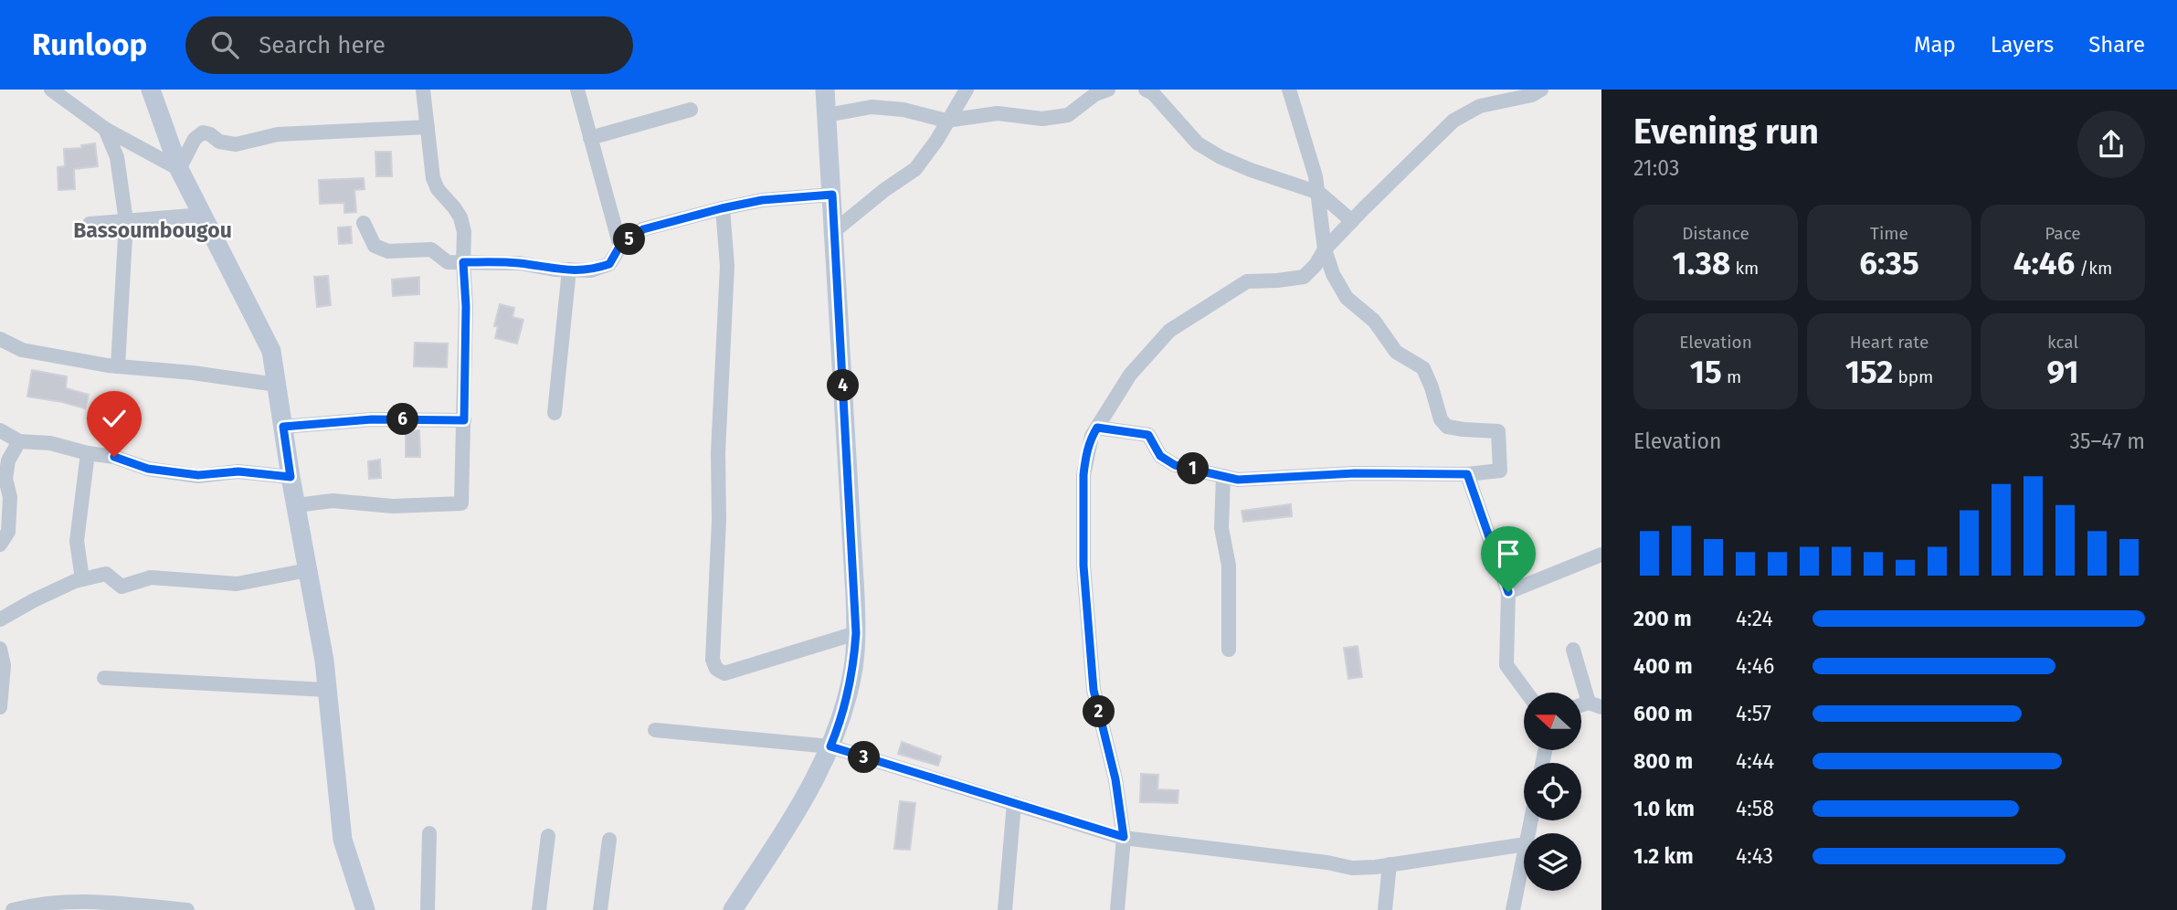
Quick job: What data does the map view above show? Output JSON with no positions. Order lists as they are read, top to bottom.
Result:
{
  "districts": ["Bassoumbougou"],
  "north": "left",
  "page": {
    "header": "Runloop",
    "search": "Search here",
    "nav": ["Map", "Layers", "Share"],
    "heading": ["Evening run", "21:03"],
    "stats": [
      ["Distance", "1.38 km"],
      ["Time", "6:35"],
      ["Pace", "4:46 /km"],
      ["Elevation", "15 m"],
      ["Heart rate", "152 bpm"],
      ["kcal", "91"]
    ],
    "pins": [
      "5",
      "4",
      "6",
      "1",
      "2",
      "3"
    ],
    "chart": ["Elevation", "35–47 m"],
    "list": [
      {
        "name": "200 m",
        "note": "4:24"
      },
      {
        "name": "400 m",
        "note": "4:46"
      },
      {
        "name": "600 m",
        "note": "4:57"
      },
      {
        "name": "800 m",
        "note": "4:44"
      },
      {
        "name": "1.0 km",
        "note": "4:58"
      },
      {
        "name": "1.2 km",
        "note": "4:43"
      }
    ]
  }
}
